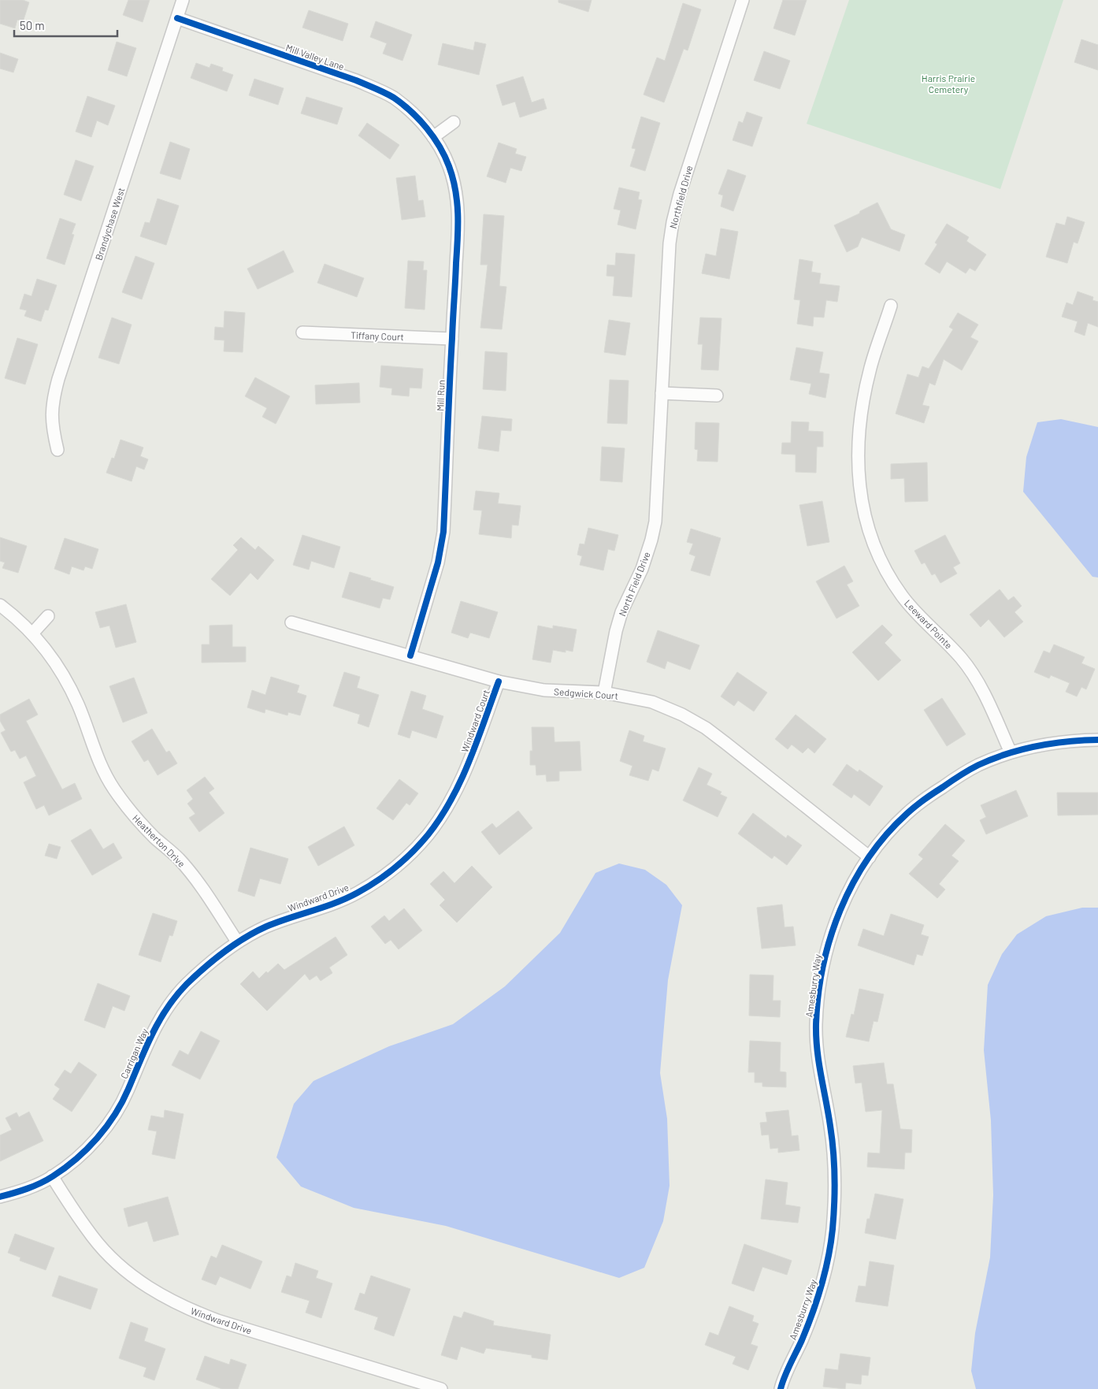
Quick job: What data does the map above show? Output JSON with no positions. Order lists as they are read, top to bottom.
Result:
{
  "streets": {
    "street": [
      "Mill Valley Lane",
      "Northfield Drive",
      "Brandychase West",
      "Tiffany Court",
      "Mill Run",
      "North Field Drive",
      "Leeward Pointe",
      "Sedgwick Court",
      "Windward Court",
      "Heatherton Drive",
      "Windward Drive",
      "Amesburry Way",
      "Carrigan Way"
    ]
  },
  "crossings": [
    ["Mill Valley Lane", "Brandychase West"],
    ["Mill Valley Lane", "Mill Run"],
    ["Northfield Drive", "North Field Drive"],
    ["Tiffany Court", "Mill Run"],
    ["Mill Run", "Sedgwick Court"],
    ["North Field Drive", "Sedgwick Court"],
    ["Leeward Pointe", "Amesburry Way"],
    ["Sedgwick Court", "Windward Court"],
    ["Sedgwick Court", "Amesburry Way"],
    ["Windward Court", "Windward Drive"],
    ["Heatherton Drive", "Windward Drive"],
    ["Heatherton Drive", "Carrigan Way"],
    ["Windward Drive", "Carrigan Way"]
  ],
  "parks": ["Harris Prairie Cemetery"],
  "scale_bar": "50 m"
}
